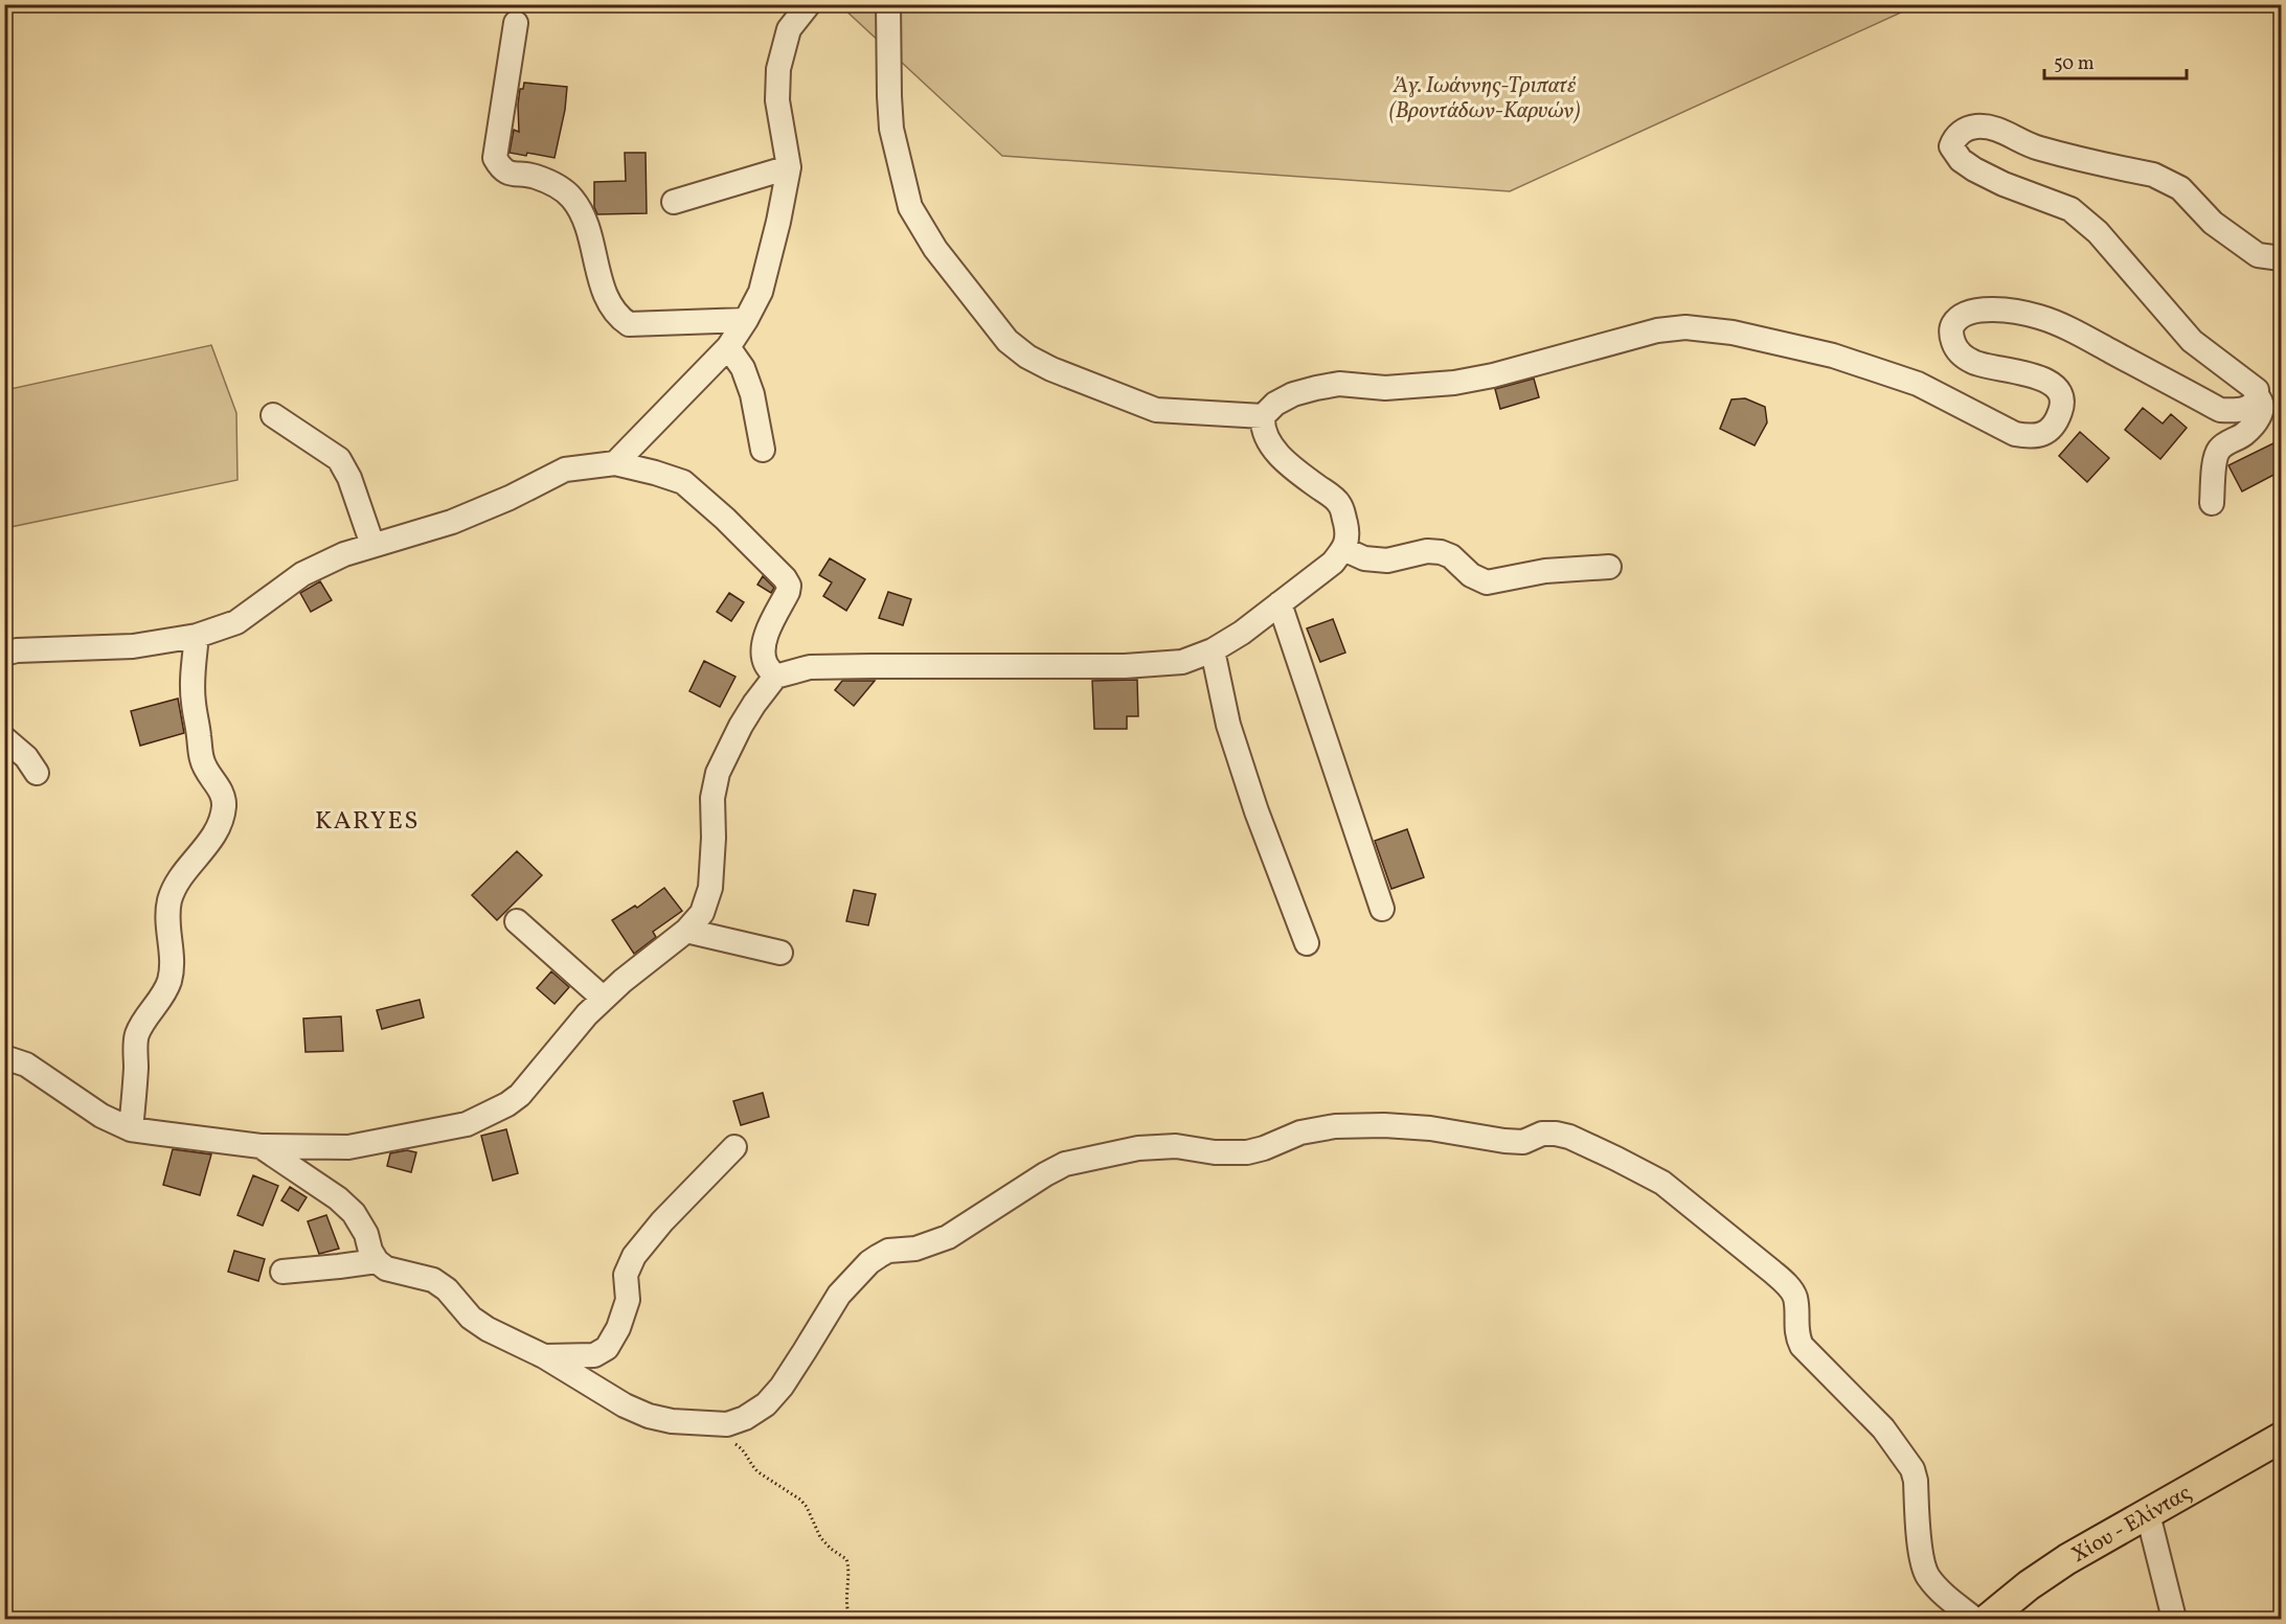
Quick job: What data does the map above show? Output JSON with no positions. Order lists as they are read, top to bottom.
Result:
{
  "streets": {
    "main road": ["Χίου - Ελίντας"]
  },
  "districts": ["KARYES"],
  "parks": ["Άγ. Ιωάννης-Τριπατέ (Βροντάδων-Καρυών)"],
  "scale_bar": "50 m"
}
